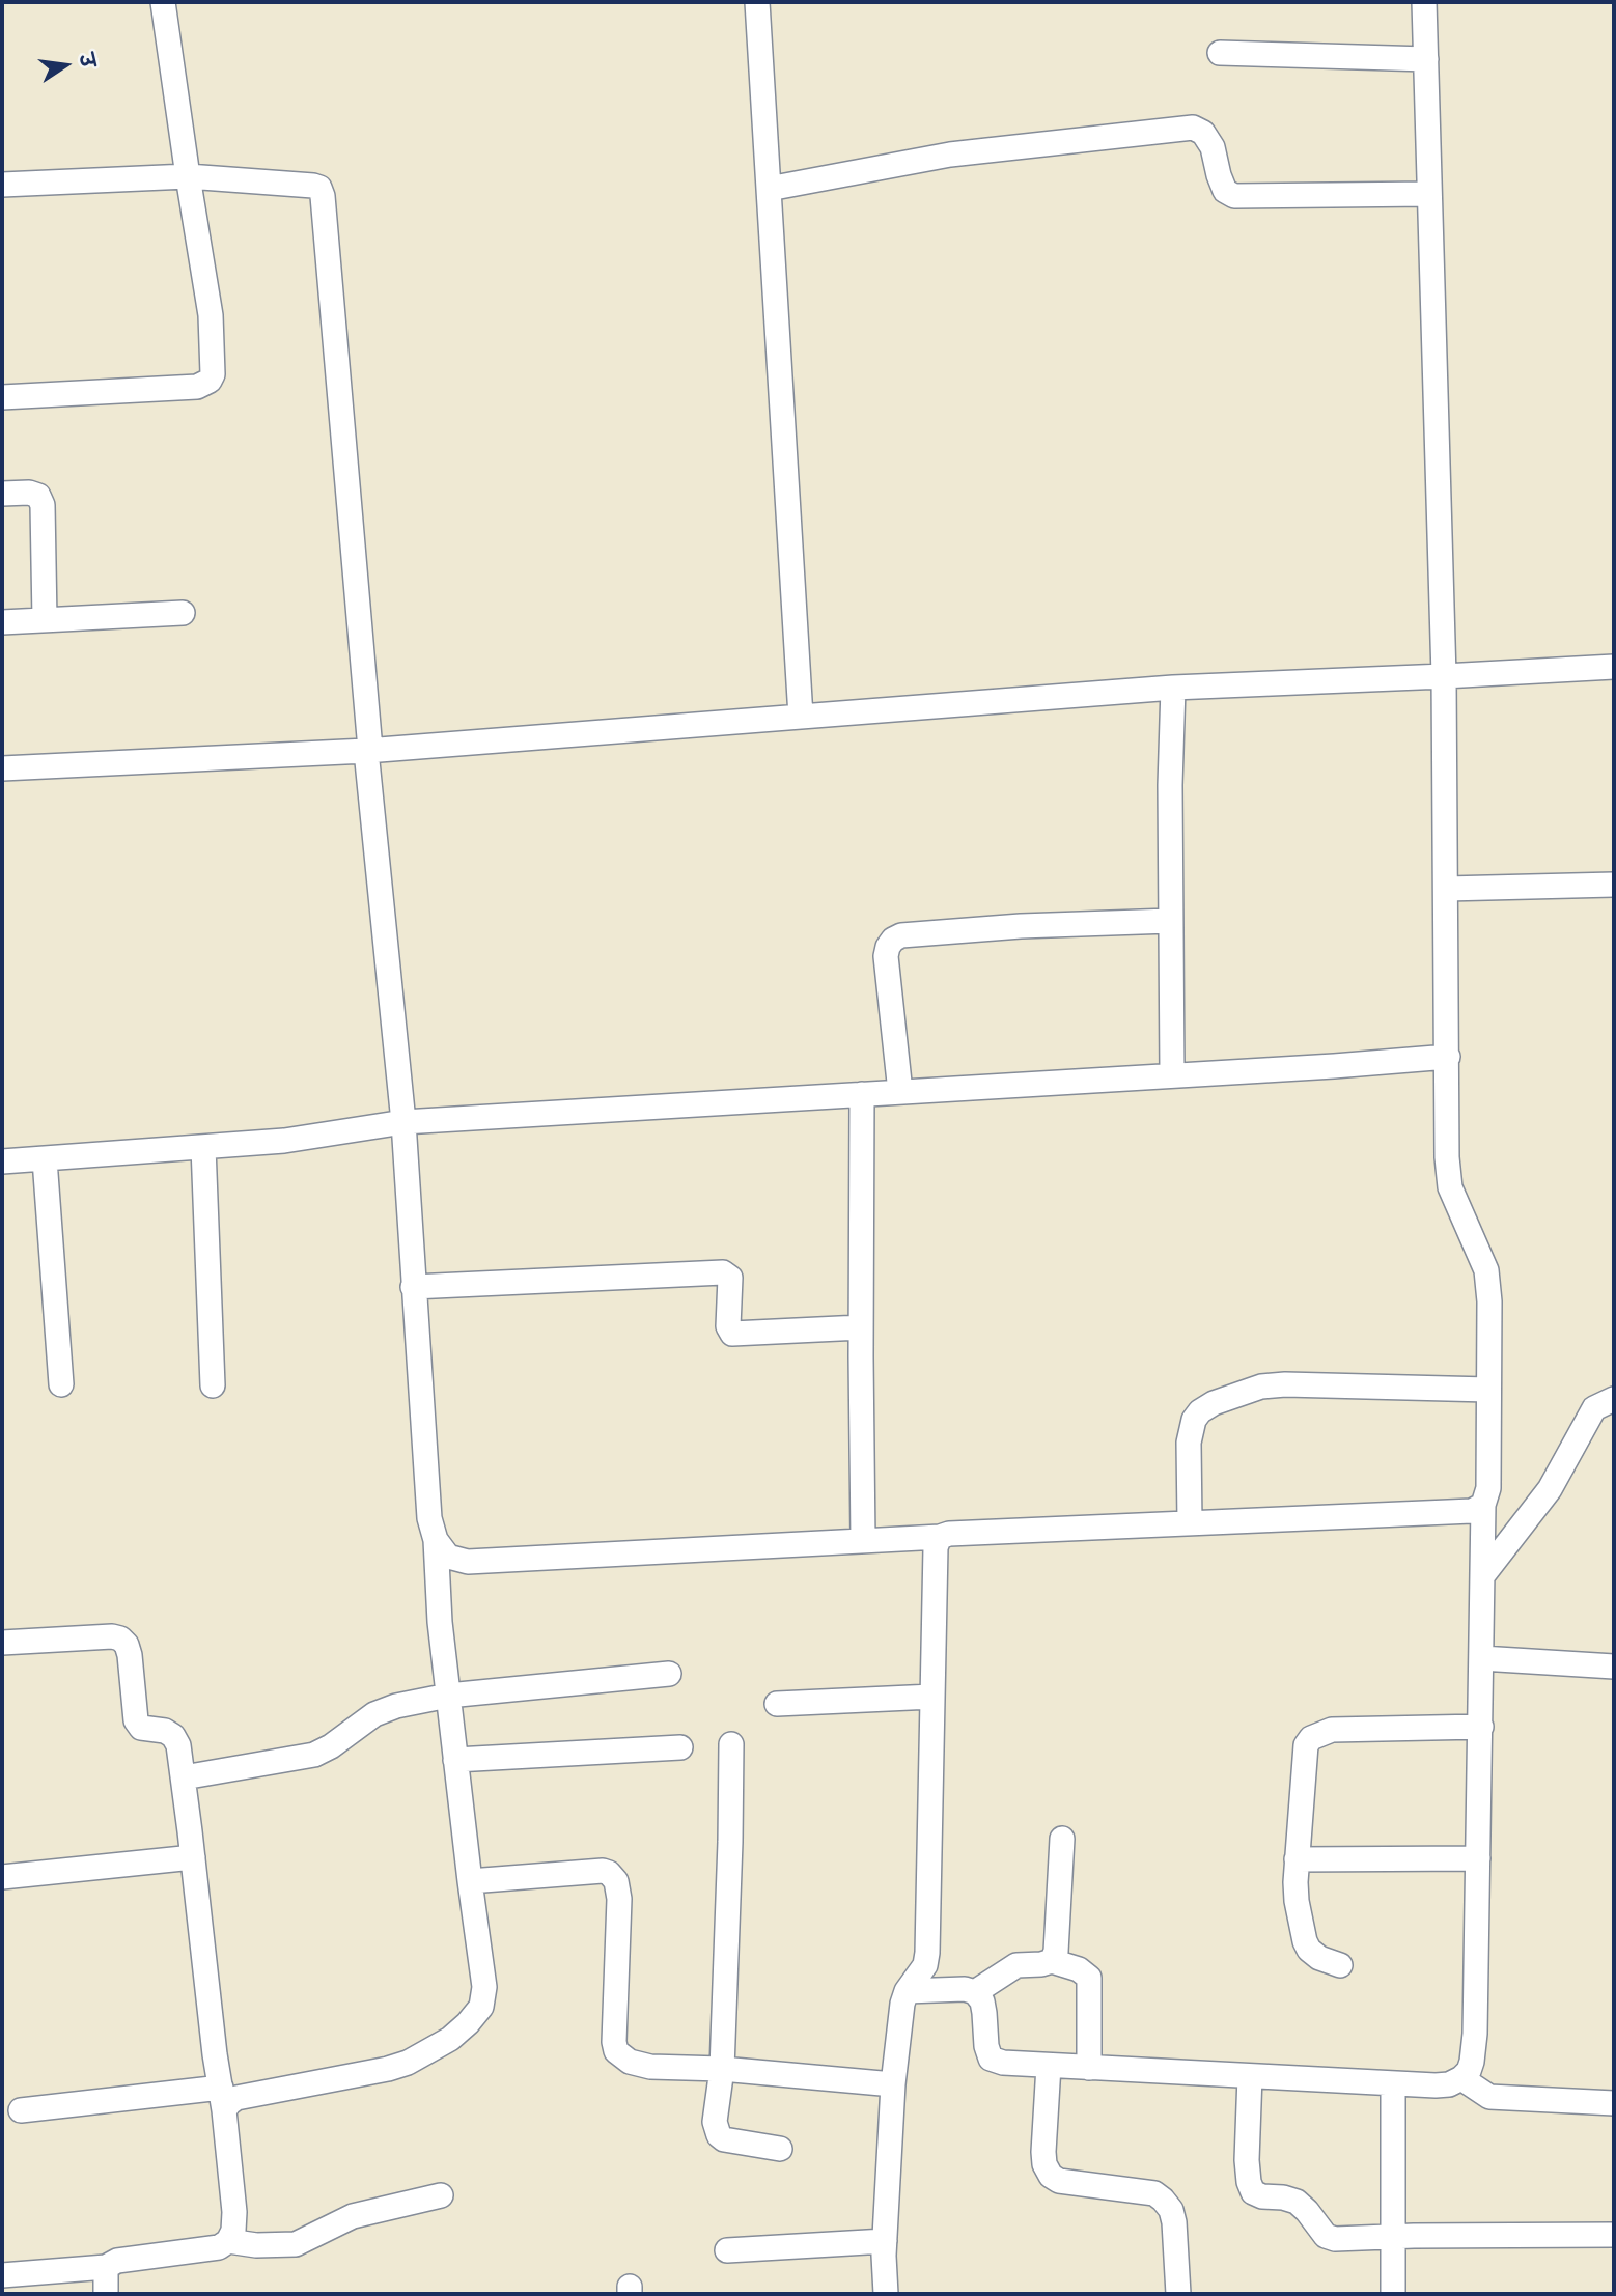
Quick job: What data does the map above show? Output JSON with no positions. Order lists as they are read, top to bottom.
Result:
{
  "north": "right"
}
